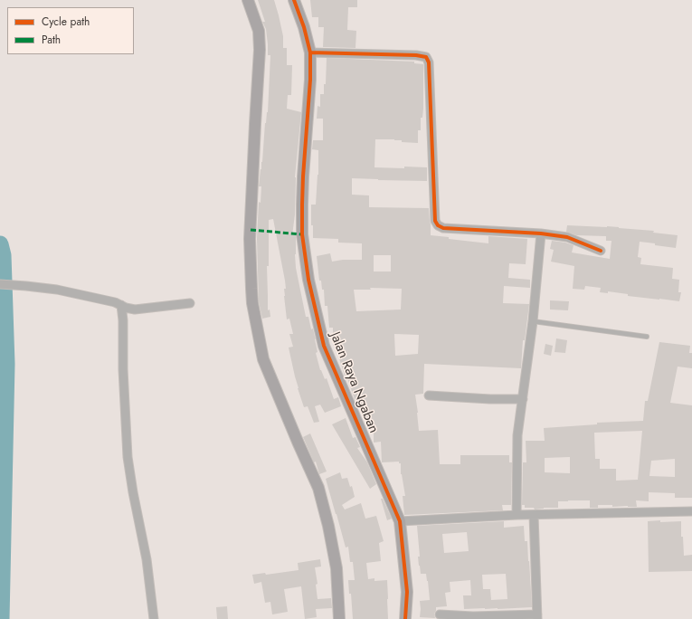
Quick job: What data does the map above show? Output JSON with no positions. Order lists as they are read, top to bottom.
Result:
{
  "streets": {
    "street": ["Jalan Raya Ngaban"]
  },
  "legend": ["Cycle path", "Path"]
}
